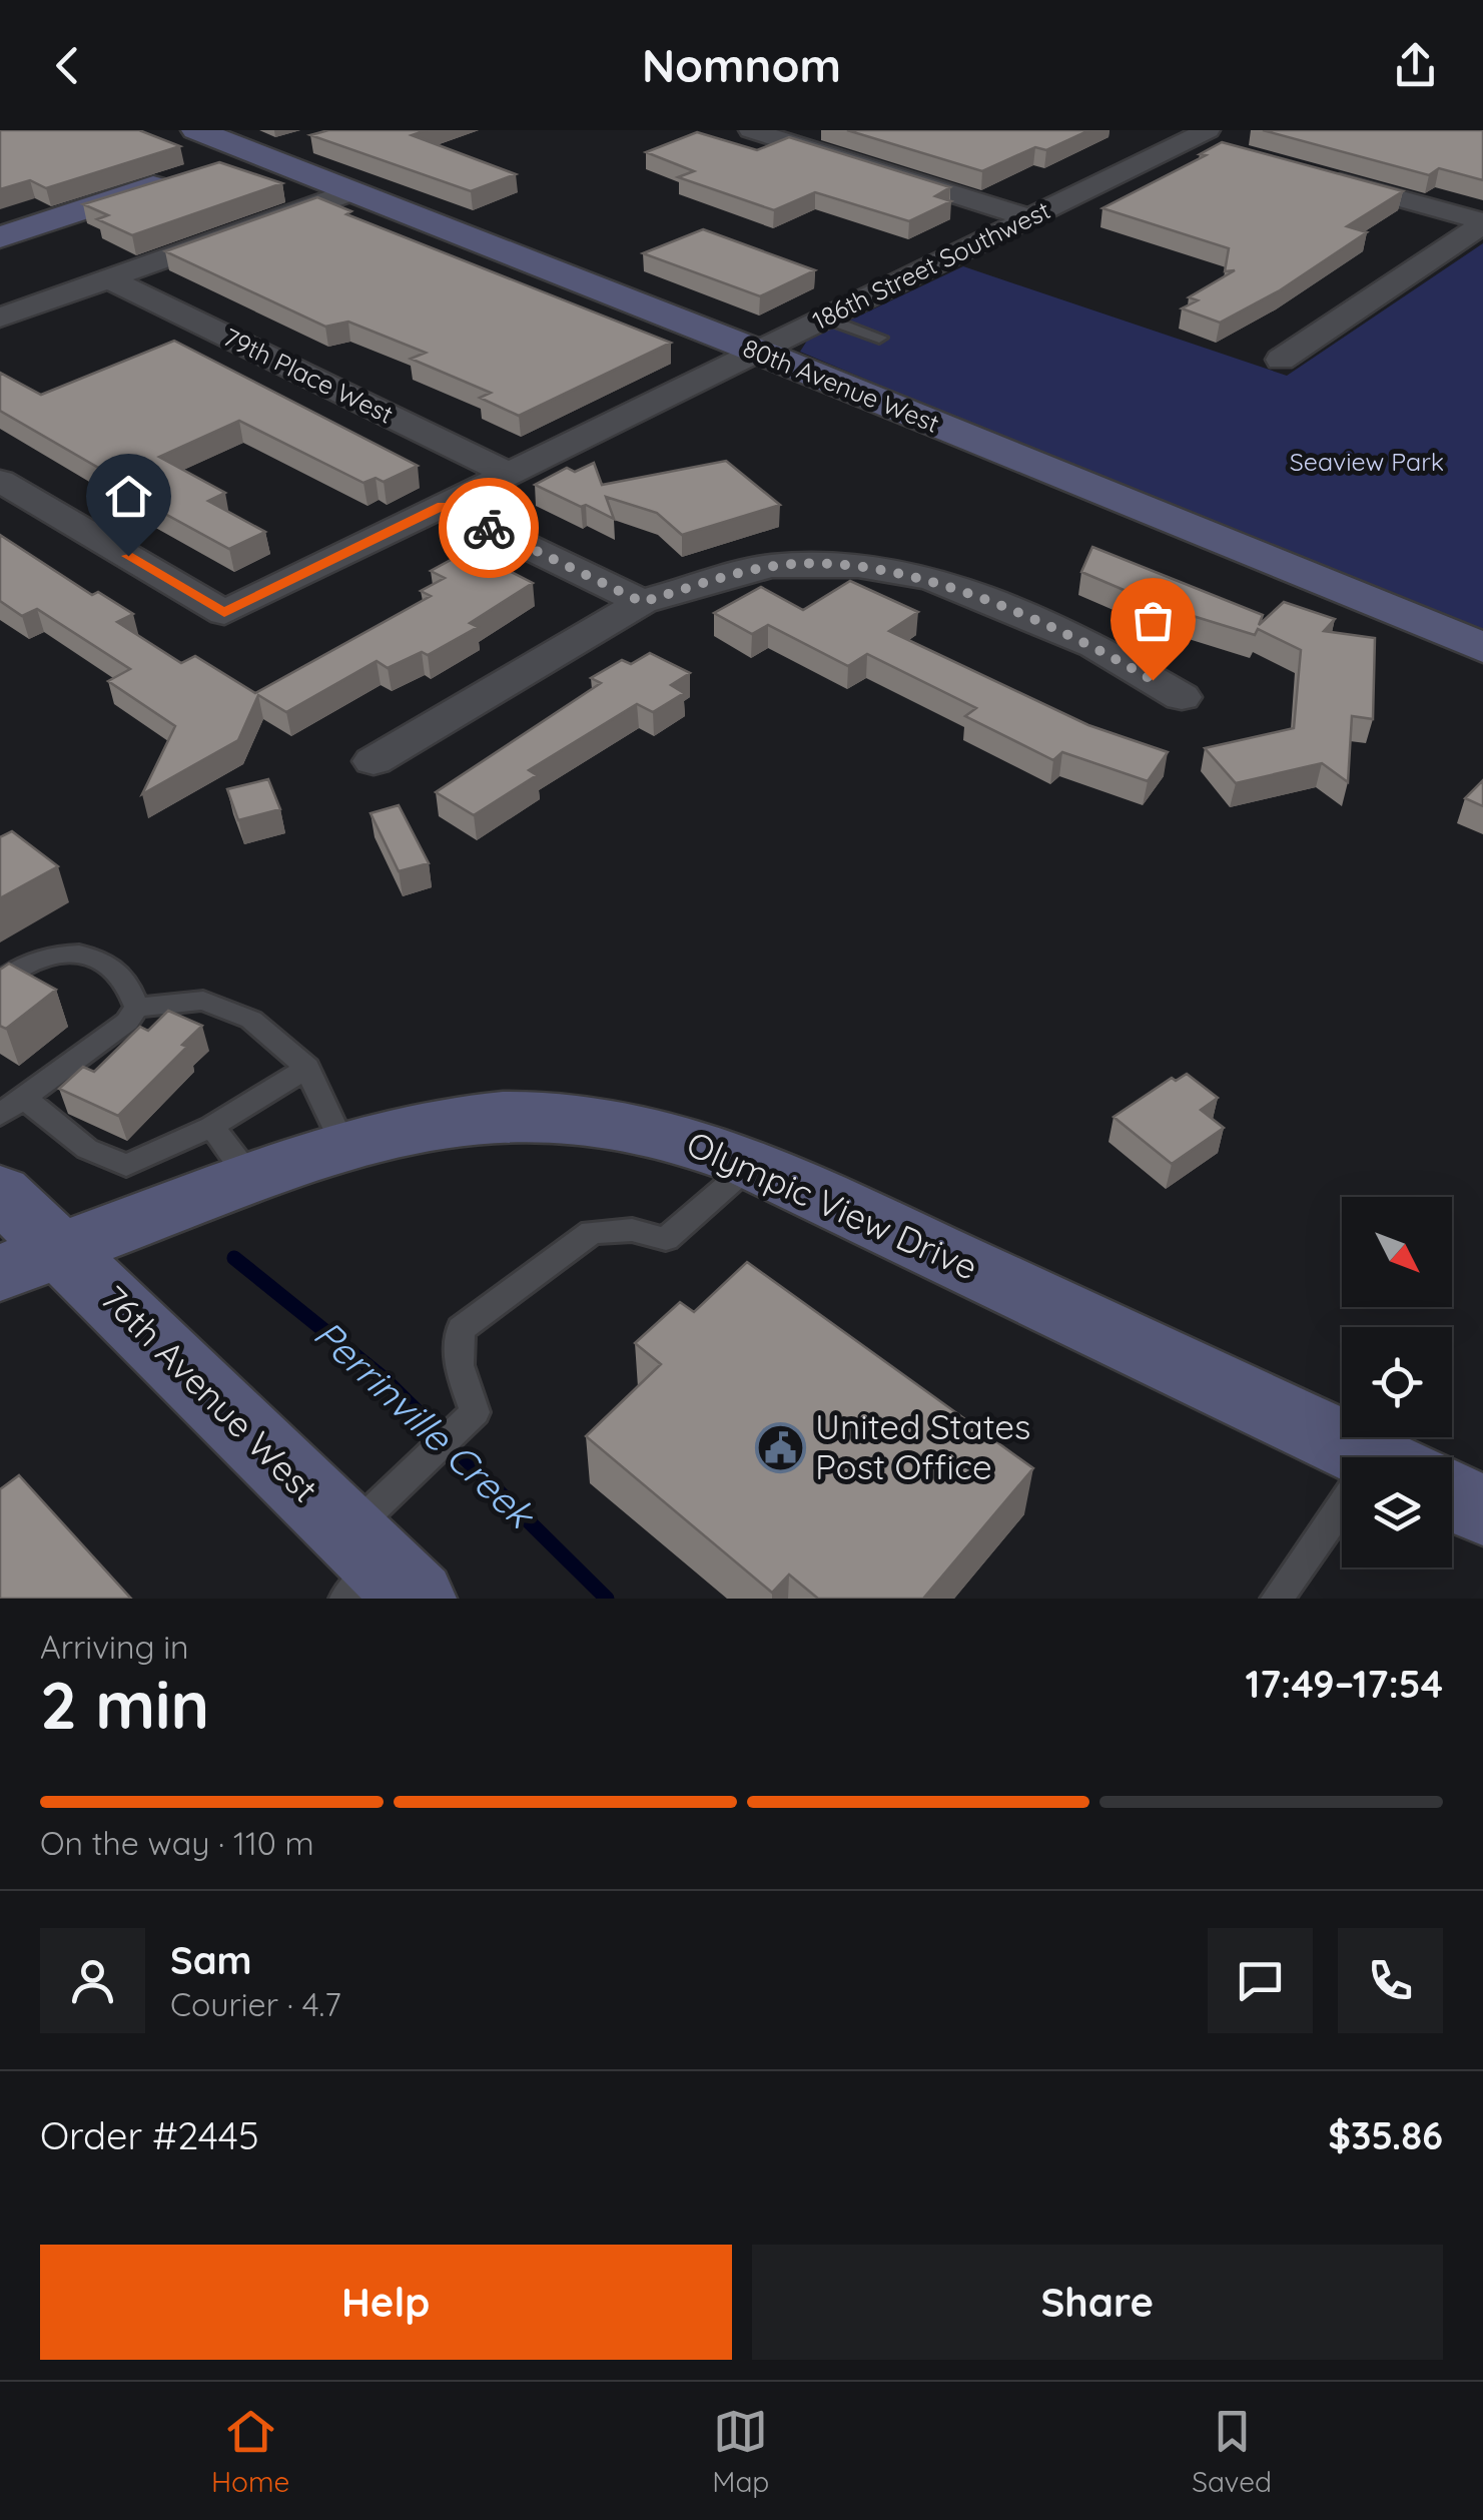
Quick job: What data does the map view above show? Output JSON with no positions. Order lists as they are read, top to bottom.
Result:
{
  "streets": {
    "street": [
      "186th Street Southwest",
      "79th Place West",
      "80th Avenue West",
      "Olympic View Drive",
      "76th Avenue West"
    ]
  },
  "crossings": [
    ["186th Street Southwest", "79th Place West"],
    ["186th Street Southwest", "80th Avenue West"],
    ["Olympic View Drive", "76th Avenue West"]
  ],
  "water": ["Perrinville Creek"],
  "parks": ["Seaview Park"],
  "places": {
    "public building": ["United States Post Office"]
  },
  "north": "bottom right",
  "page": {
    "header": "Nomnom",
    "heading": ["2 min", "Arriving in", "17:49–17:54"],
    "panel": [
      "Sam",
      "Courier · 4.7",
      "Order #2445",
      "$35.86"
    ],
    "bar": "On the way · 110 m",
    "buttons": ["Help", "Share"],
    "tabs": ["Home", "Map", "Saved"]
  }
}
